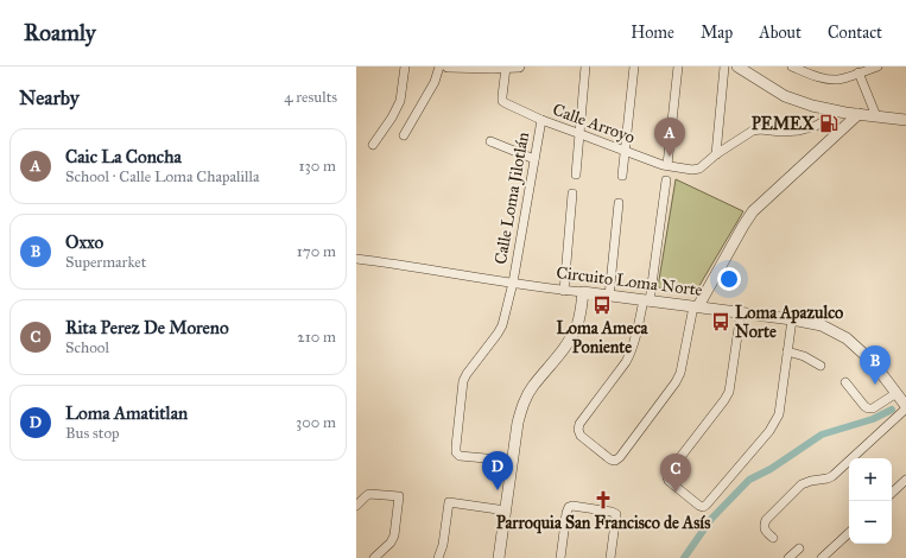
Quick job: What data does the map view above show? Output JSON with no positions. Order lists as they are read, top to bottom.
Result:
{
  "streets": {
    "street": ["Calle Arroyo", "Calle Loma Jilotlán", "Circuito Loma Norte"]
  },
  "crossings": [
    ["Calle Arroyo", "Calle Loma Jilotlán"],
    ["Calle Loma Jilotlán", "Circuito Loma Norte"]
  ],
  "places": {
    "fuel station": ["PEMEX"],
    "bus stop": ["Loma Ameca Poniente", "Loma Apazulco Norte"],
    "church": ["Parroquia San Francisco de Asís"]
  },
  "page": {
    "header": "Roamly",
    "nav": [
      "Home",
      "Map",
      "About",
      "Contact"
    ],
    "heading": ["Nearby", "4 results"],
    "pins": [
      "A",
      "B",
      "D",
      "C"
    ],
    "list": [
      {
        "mark": "A",
        "name": "Caic La Concha",
        "note": "School · Calle Loma Chapalilla",
        "value": "130 m"
      },
      {
        "mark": "B",
        "name": "Oxxo",
        "note": "Supermarket",
        "value": "170 m"
      },
      {
        "mark": "C",
        "name": "Rita Perez De Moreno",
        "note": "School",
        "value": "210 m"
      },
      {
        "mark": "D",
        "name": "Loma Amatitlan",
        "note": "Bus stop",
        "value": "300 m"
      }
    ],
    "map_buttons": ["+", "−"]
  }
}
